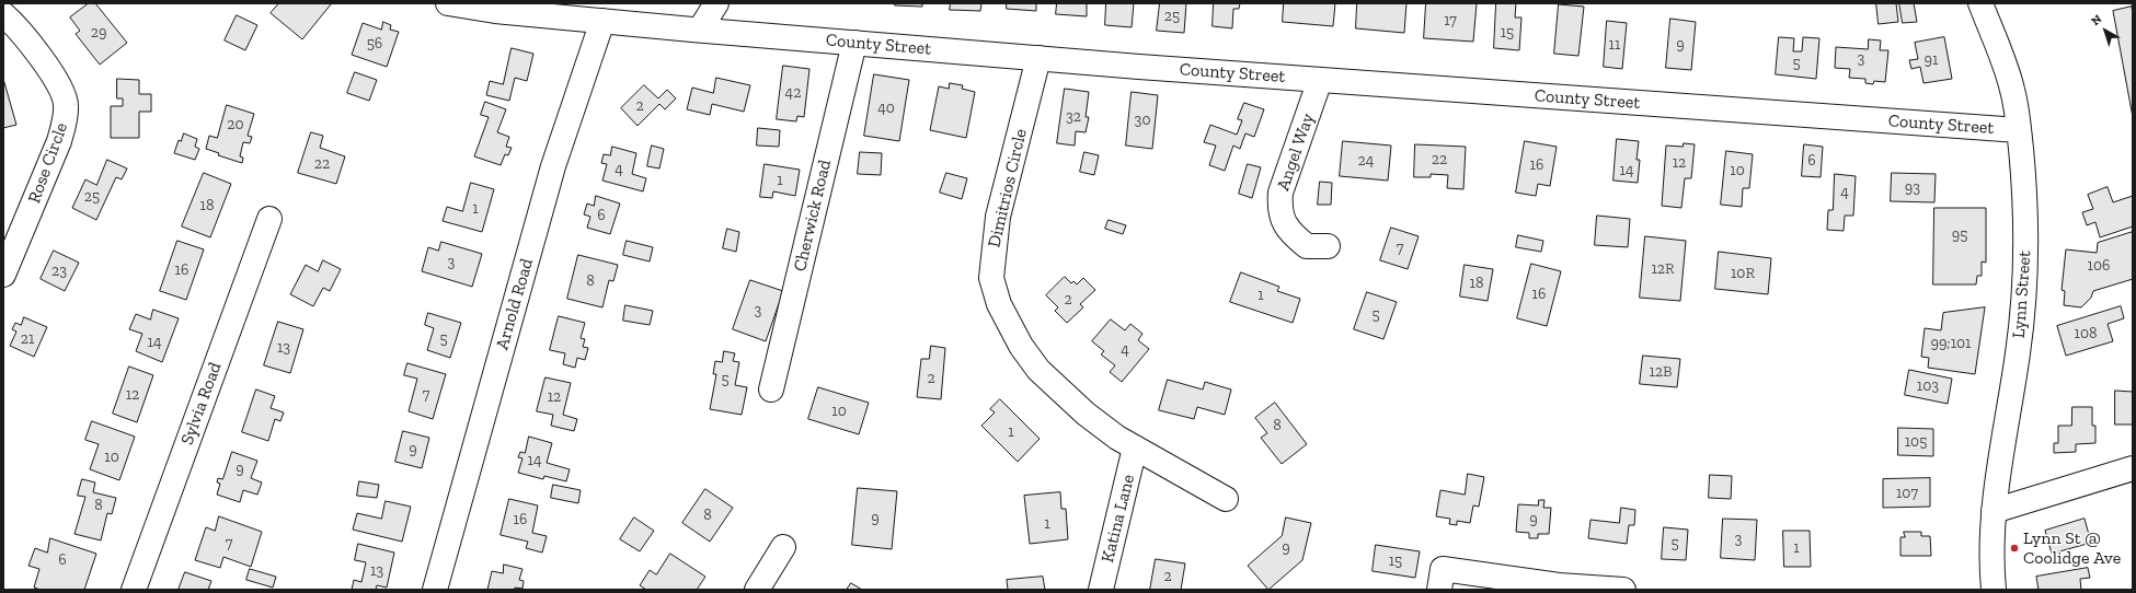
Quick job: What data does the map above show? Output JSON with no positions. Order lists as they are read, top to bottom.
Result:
{
  "streets": {
    "street": [
      "County Street",
      "Angel Way",
      "Rose Circle",
      "Dimitrios Circle",
      "Cherwick Road",
      "Lynn Street",
      "Arnold Road",
      "Sylvia Road",
      "Katina Lane"
    ]
  },
  "crossings": [
    ["County Street", "Angel Way"],
    ["County Street", "Dimitrios Circle"],
    ["County Street", "Cherwick Road"],
    ["County Street", "Lynn Street"],
    ["County Street", "Arnold Road"],
    ["Dimitrios Circle", "Katina Lane"]
  ],
  "places": ["Lynn St @ Coolidge Ave"],
  "house_numbers": [
    "25",
    "17",
    "29",
    "15",
    "56",
    "11",
    "9",
    "3",
    "91",
    "5",
    "42",
    "2",
    "40",
    "32",
    "30",
    "20",
    "22",
    "24",
    "6",
    "12",
    "22",
    "16",
    "4",
    "14",
    "10",
    "1",
    "93",
    "4",
    "25",
    "18",
    "1",
    "6",
    "95",
    "7",
    "3",
    "106",
    "12R",
    "16",
    "23",
    "10R",
    "8",
    "18",
    "16",
    "1",
    "2",
    "3",
    "5",
    "108",
    "21",
    "5",
    "14",
    "99;101",
    "13",
    "4",
    "12B",
    "2",
    "5",
    "103",
    "12",
    "7",
    "12",
    "10",
    "8",
    "1",
    "105",
    "9",
    "10",
    "14",
    "9",
    "107",
    "8",
    "8",
    "9",
    "16",
    "9",
    "1",
    "3",
    "7",
    "5",
    "9",
    "1",
    "6",
    "15",
    "13",
    "2"
  ],
  "north": "top left"
}
